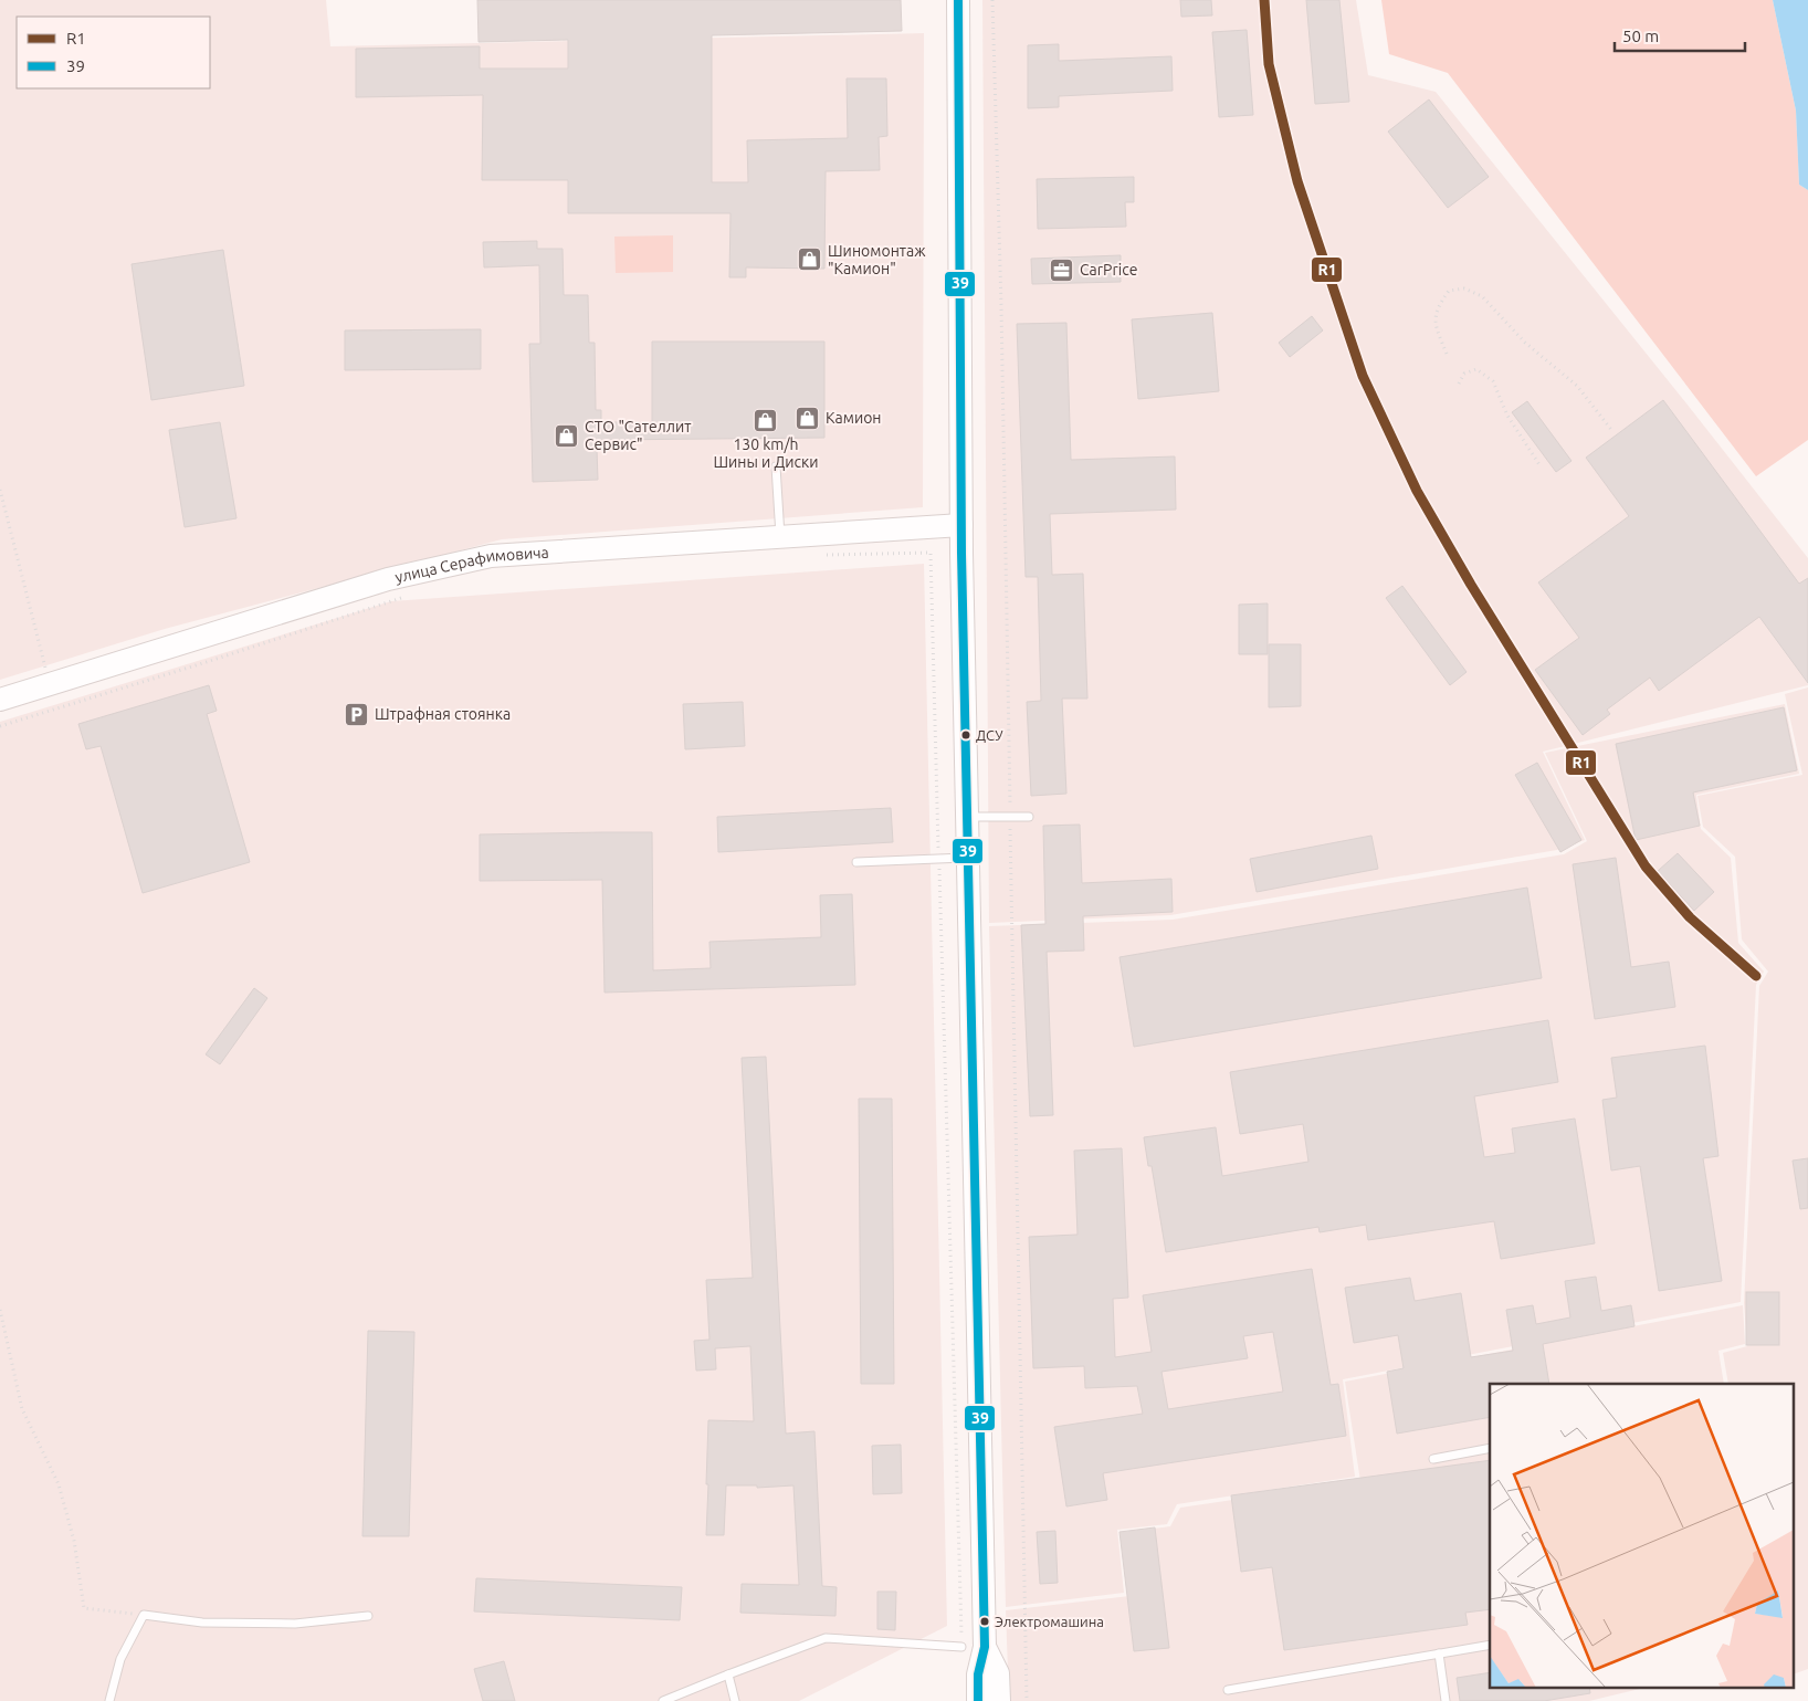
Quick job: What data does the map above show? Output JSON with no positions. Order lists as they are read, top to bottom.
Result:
{
  "streets": {
    "main road": ["улица Серафимовича"]
  },
  "places": {
    "shop": [
      "Шиномонтаж \"Камион\"",
      "Камион",
      "130 km/h Шины и Диски",
      "СТО \"Сателлит Сервис\""
    ],
    "office": ["CarPrice"],
    "parking": ["Штрафная стоянка"],
    "other": ["ДСУ", "Электромашина"]
  },
  "lines": ["transit line R1", "transit line 39"],
  "legend": ["R1", "39"],
  "scale_bar": "50 m"
}
